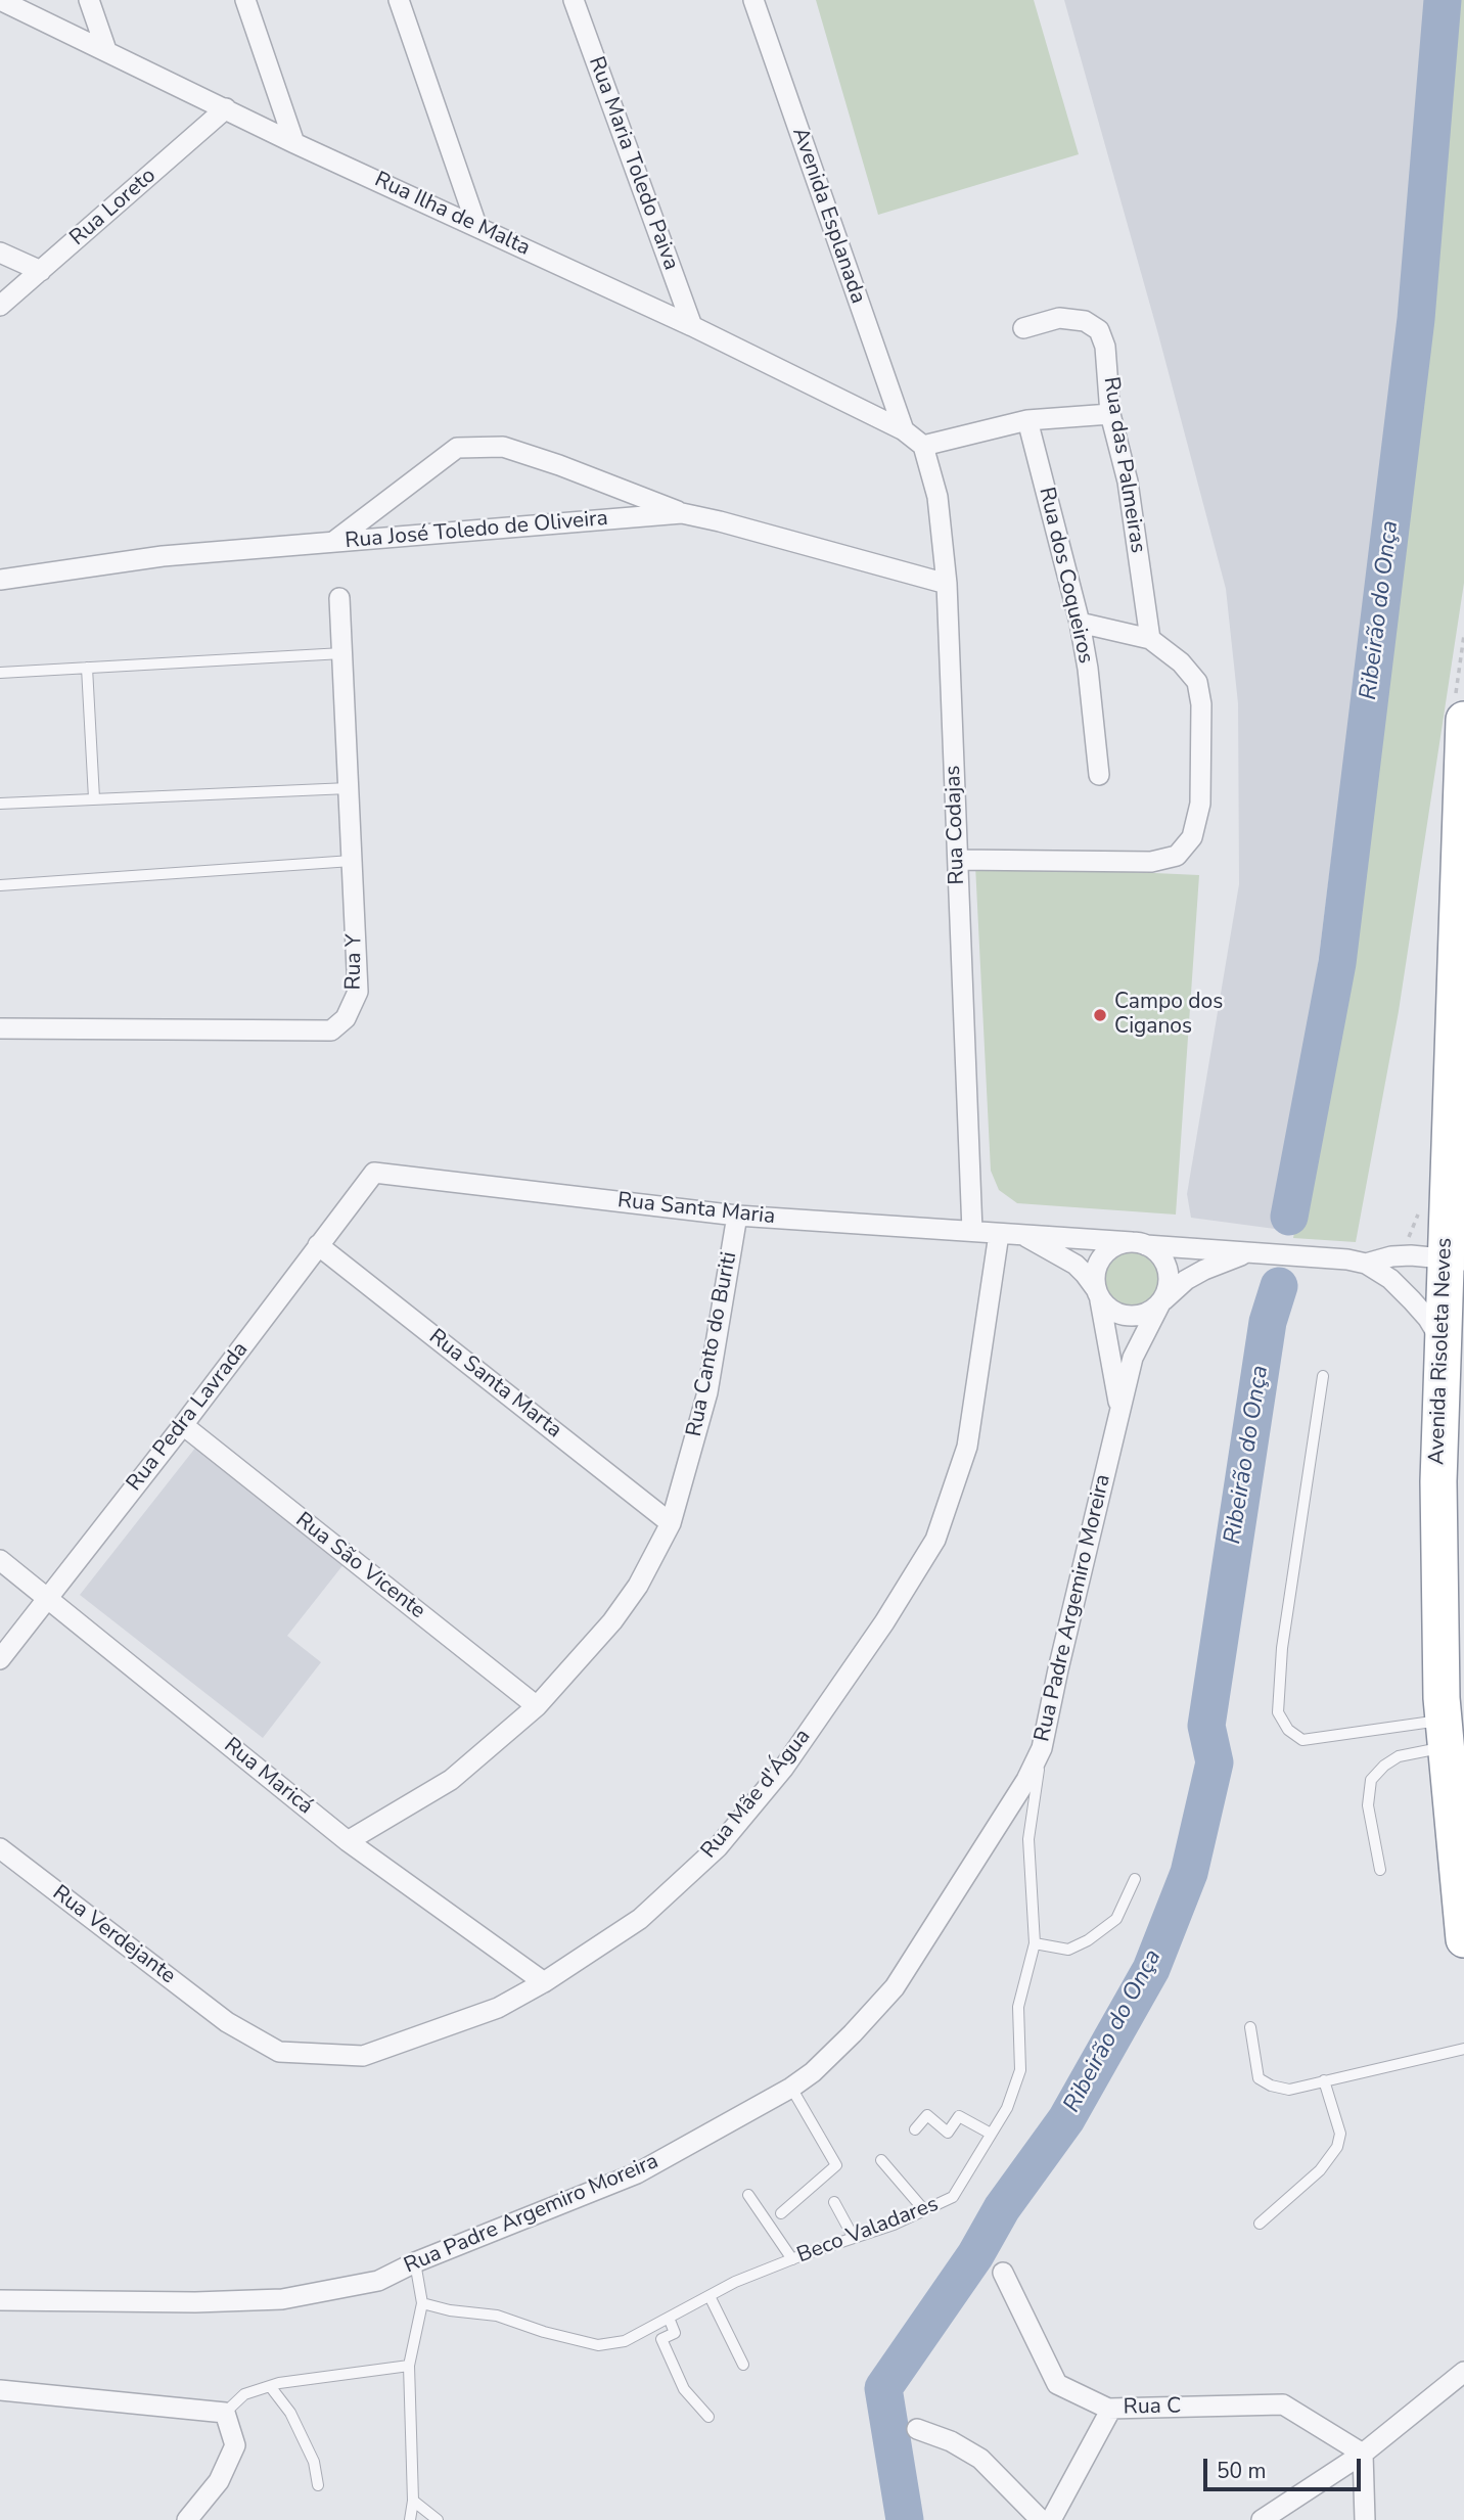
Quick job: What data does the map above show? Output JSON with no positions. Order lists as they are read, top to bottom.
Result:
{
  "streets": {
    "highway": ["Avenida Risoleta Neves"],
    "street": [
      "Rua Maria Toledo Paiva",
      "Rua Loreto",
      "Rua Ilha de Malta",
      "Avenida Esplanada",
      "Rua das Palmeiras",
      "Rua José Toledo de Oliveira",
      "Rua dos Coqueiros",
      "Rua Codajas",
      "Rua Y",
      "Rua Santa Maria",
      "Rua Canto do Buriti",
      "Rua Santa Marta",
      "Rua Pedra Lavrada",
      "Rua São Vicente",
      "Rua Padre Argemiro Moreira",
      "Rua Maricá",
      "Rua Mãe d'Água",
      "Rua Verdejante",
      "Rua C"
    ],
    "lane": ["Beco Valadares"]
  },
  "crossings": [
    ["Rua Maria Toledo Paiva", "Rua Ilha de Malta"],
    ["Rua Loreto", "Rua Ilha de Malta"],
    ["Rua Ilha de Malta", "Avenida Esplanada"],
    ["Rua José Toledo de Oliveira", "Rua Codajas"],
    ["Rua Codajas", "Rua Santa Maria"],
    ["Rua Santa Maria", "Rua Canto do Buriti"],
    ["Rua Santa Maria", "Avenida Risoleta Neves"],
    ["Rua Santa Maria", "Rua Pedra Lavrada"],
    ["Rua Santa Maria", "Rua Padre Argemiro Moreira"],
    ["Rua Santa Maria", "Rua Mãe d'Água"],
    ["Rua Canto do Buriti", "Rua Santa Marta"],
    ["Rua Canto do Buriti", "Rua São Vicente"],
    ["Rua Canto do Buriti", "Rua Maricá"],
    ["Rua Santa Marta", "Rua Pedra Lavrada"],
    ["Rua Pedra Lavrada", "Rua São Vicente"],
    ["Rua Pedra Lavrada", "Rua Maricá"],
    ["Rua Padre Argemiro Moreira", "Beco Valadares"],
    ["Rua Maricá", "Rua Mãe d'Água"],
    ["Rua Mãe d'Água", "Rua Verdejante"]
  ],
  "water": ["Ribeirão do Onça"],
  "places": ["Campo dos Ciganos"],
  "scale_bar": "50 m"
}
